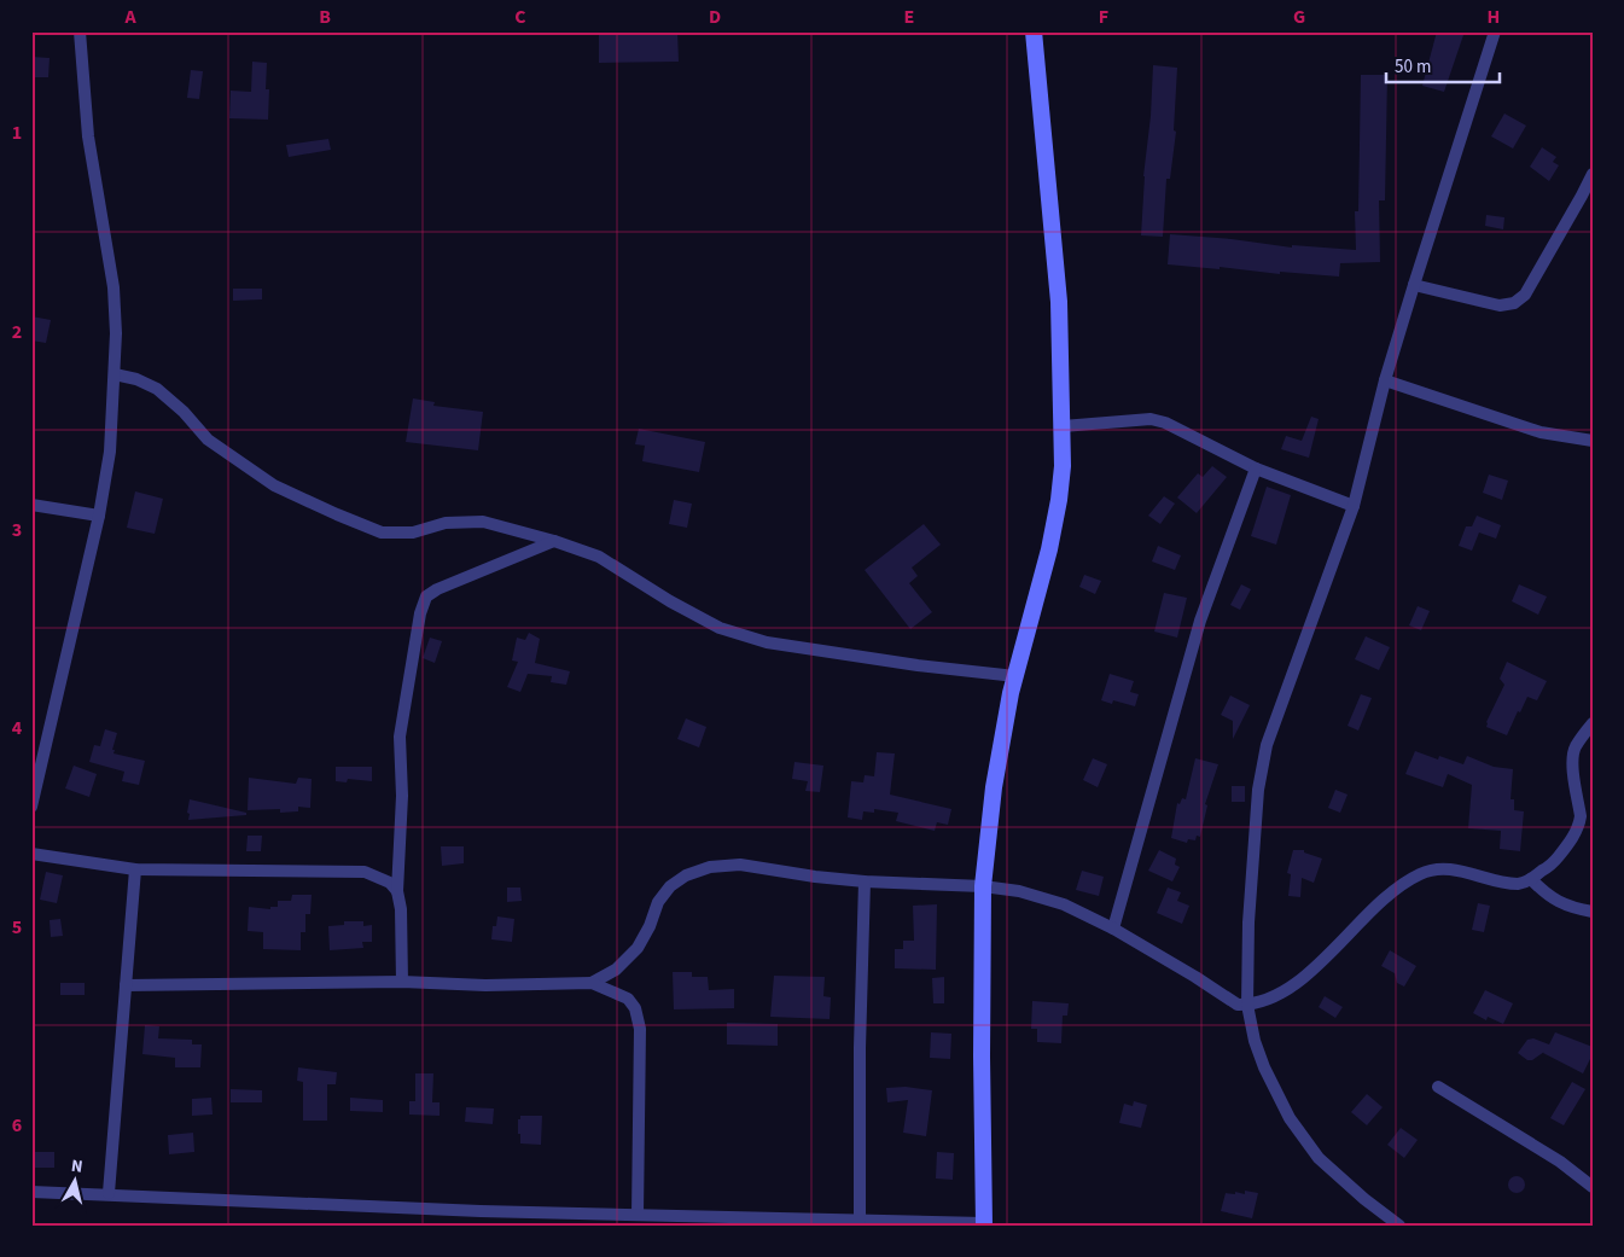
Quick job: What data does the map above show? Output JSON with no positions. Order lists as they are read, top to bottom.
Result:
{
  "scale_bar": "50 m",
  "north": "top",
  "grid": {
    "columns": [
      "A",
      "B",
      "C",
      "D",
      "E",
      "F",
      "G",
      "H"
    ],
    "rows": [
      "1",
      "2",
      "3",
      "4",
      "5",
      "6"
    ]
  }
}
